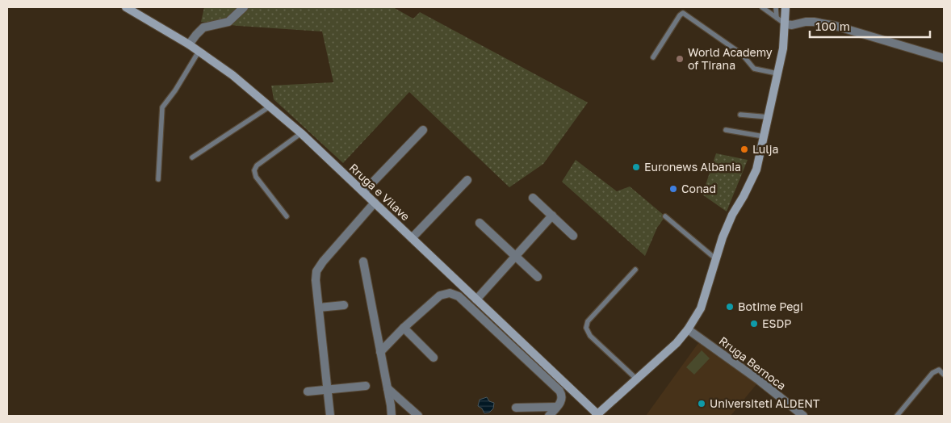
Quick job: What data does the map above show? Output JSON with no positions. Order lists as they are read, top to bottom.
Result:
{
  "streets": {
    "street": ["Rruga e Vilave", "Rruga Bernoca"]
  },
  "places": [
    "World Academy of Tirana",
    "Lulja",
    "Euronews Albania",
    "Conad",
    "Botime Pegi",
    "ESDP",
    "Universiteti ALDENT"
  ],
  "scale_bar": "100 m"
}
